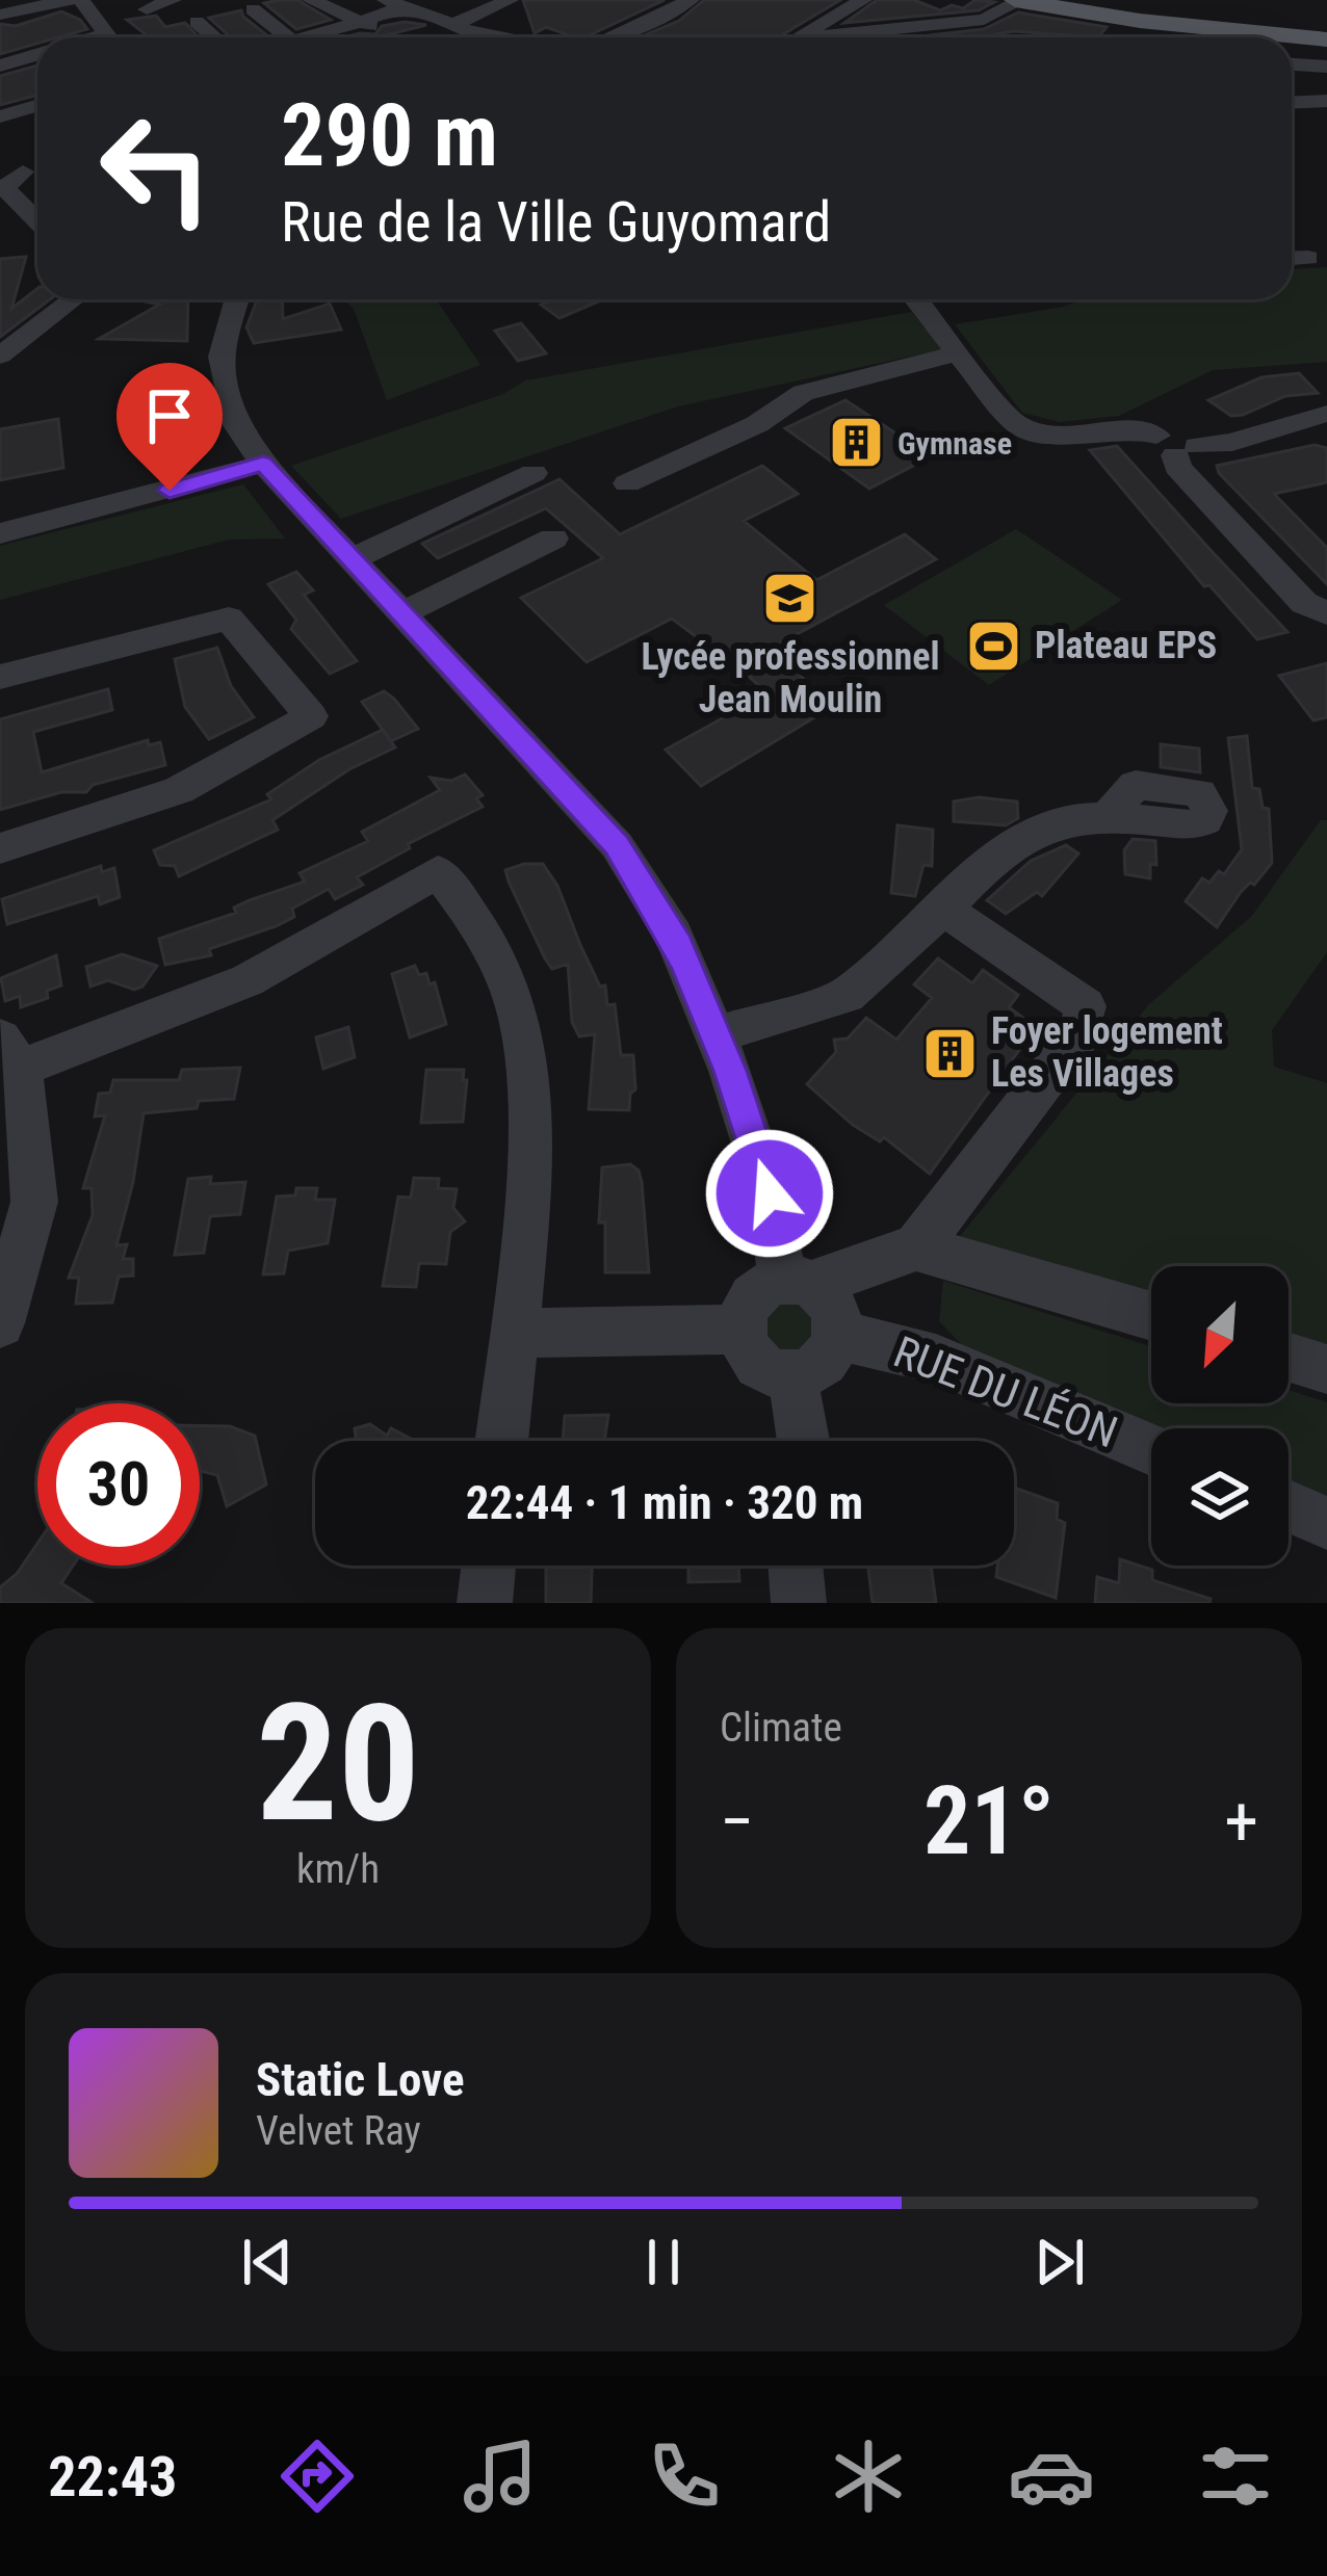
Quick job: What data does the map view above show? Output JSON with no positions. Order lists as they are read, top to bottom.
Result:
{
  "streets": {
    "street": ["RUE DU LÉON"]
  },
  "places": {
    "building": ["Gymnase", "Foyer logement Les Villages"],
    "school or university": ["Lycée professionnel Jean Moulin"],
    "sports": ["Plateau EPS"]
  },
  "north": "bottom left",
  "page": {
    "turn": ["290 m", "Rue de la Ville Guyomard"],
    "limit": "30",
    "trip": "22:44 · 1 min · 320 m",
    "tile": [
      ["20", "km/h"],
      "Climate"
    ],
    "heat": ["−", "21°", "+"],
    "song": ["Static Love", "Velvet Ray"],
    "tabs": "22:43"
  }
}
